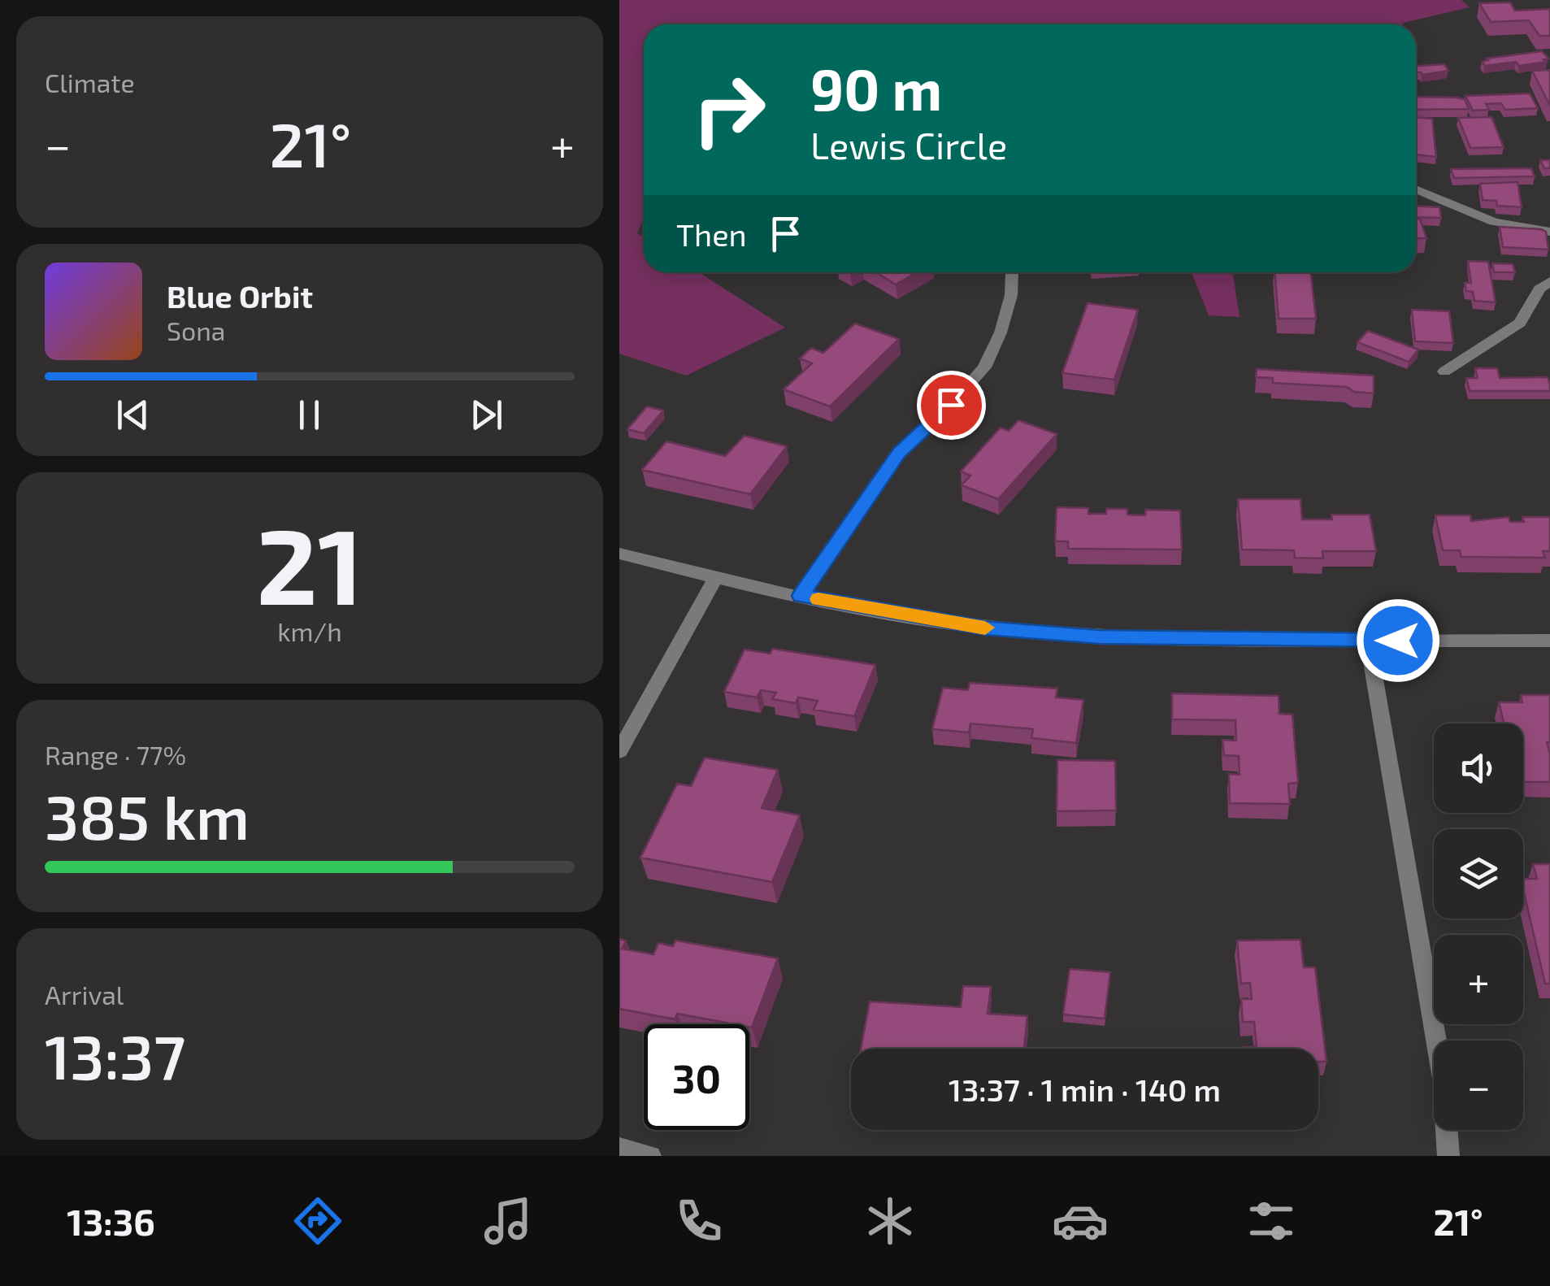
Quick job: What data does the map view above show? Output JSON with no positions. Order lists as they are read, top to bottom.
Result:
{
  "page": {
    "tile": [
      "Climate",
      ["21", "km/h"],
      ["Range · 77%", "385 km"],
      ["Arrival", "13:37"]
    ],
    "turn": ["90 m", "Lewis Circle"],
    "heat": ["−", "21°", "+"],
    "then": "Then",
    "song": ["Blue Orbit", "Sona"],
    "map_buttons": ["+", "−"],
    "limit": "30",
    "trip": "13:37 · 1 min · 140 m",
    "tabs": ["13:36", "21°"]
  }
}
